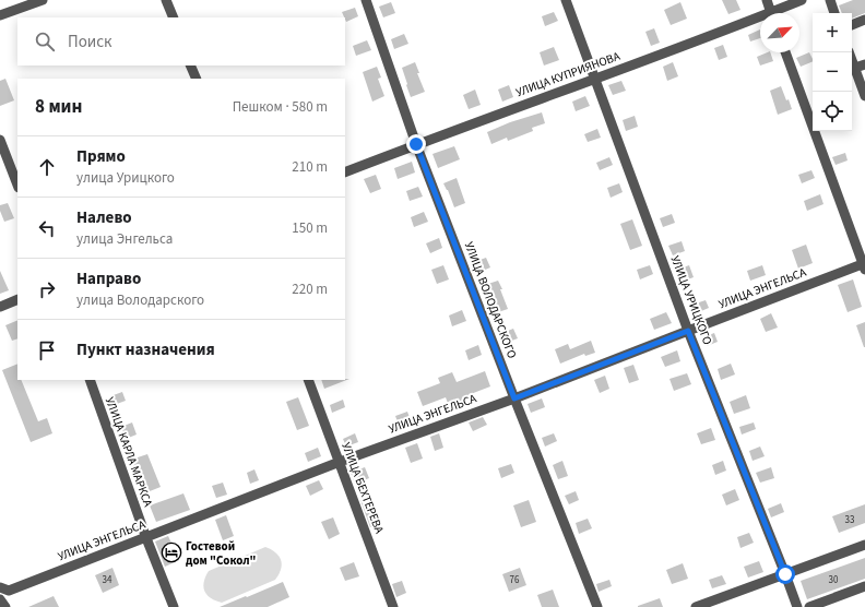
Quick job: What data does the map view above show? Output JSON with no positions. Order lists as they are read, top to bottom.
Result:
{
  "streets": {
    "street": [
      "УЛИЦА КУПРИЯНОВА",
      "УЛИЦА ЭНГЕЛЬСА",
      "УЛИЦА ВОЛОДАРСКОГО",
      "УЛИЦА УРИЦКОГО",
      "УЛИЦА КАРЛА МАРКСА",
      "УЛИЦА БЕХТЕРЕВА"
    ]
  },
  "crossings": [
    ["УЛИЦА КУПРИЯНОВА", "УЛИЦА ВОЛОДАРСКОГО"],
    ["УЛИЦА КУПРИЯНОВА", "УЛИЦА УРИЦКОГО"],
    ["УЛИЦА ЭНГЕЛЬСА", "УЛИЦА ВОЛОДАРСКОГО"],
    ["УЛИЦА ЭНГЕЛЬСА", "УЛИЦА УРИЦКОГО"],
    ["УЛИЦА ЭНГЕЛЬСА", "УЛИЦА КАРЛА МАРКСА"],
    ["УЛИЦА ЭНГЕЛЬСА", "УЛИЦА БЕХТЕРЕВА"]
  ],
  "places": {
    "hotel": ["Гостевой дом \"Сокол\""]
  },
  "house_numbers": [
    "33",
    "34",
    "76",
    "30"
  ],
  "north": "top right",
  "page": {
    "map_buttons": ["+", "−"],
    "search": "Поиск",
    "heading": ["8 мин", "Пешком · 580 m"],
    "list": [
      ["Прямо", "улица Урицкого", "210 m"],
      ["Налево", "улица Энгельса", "150 m"],
      ["Направо", "улица Володарского", "220 m"],
      "Пункт назначения"
    ]
  }
}
